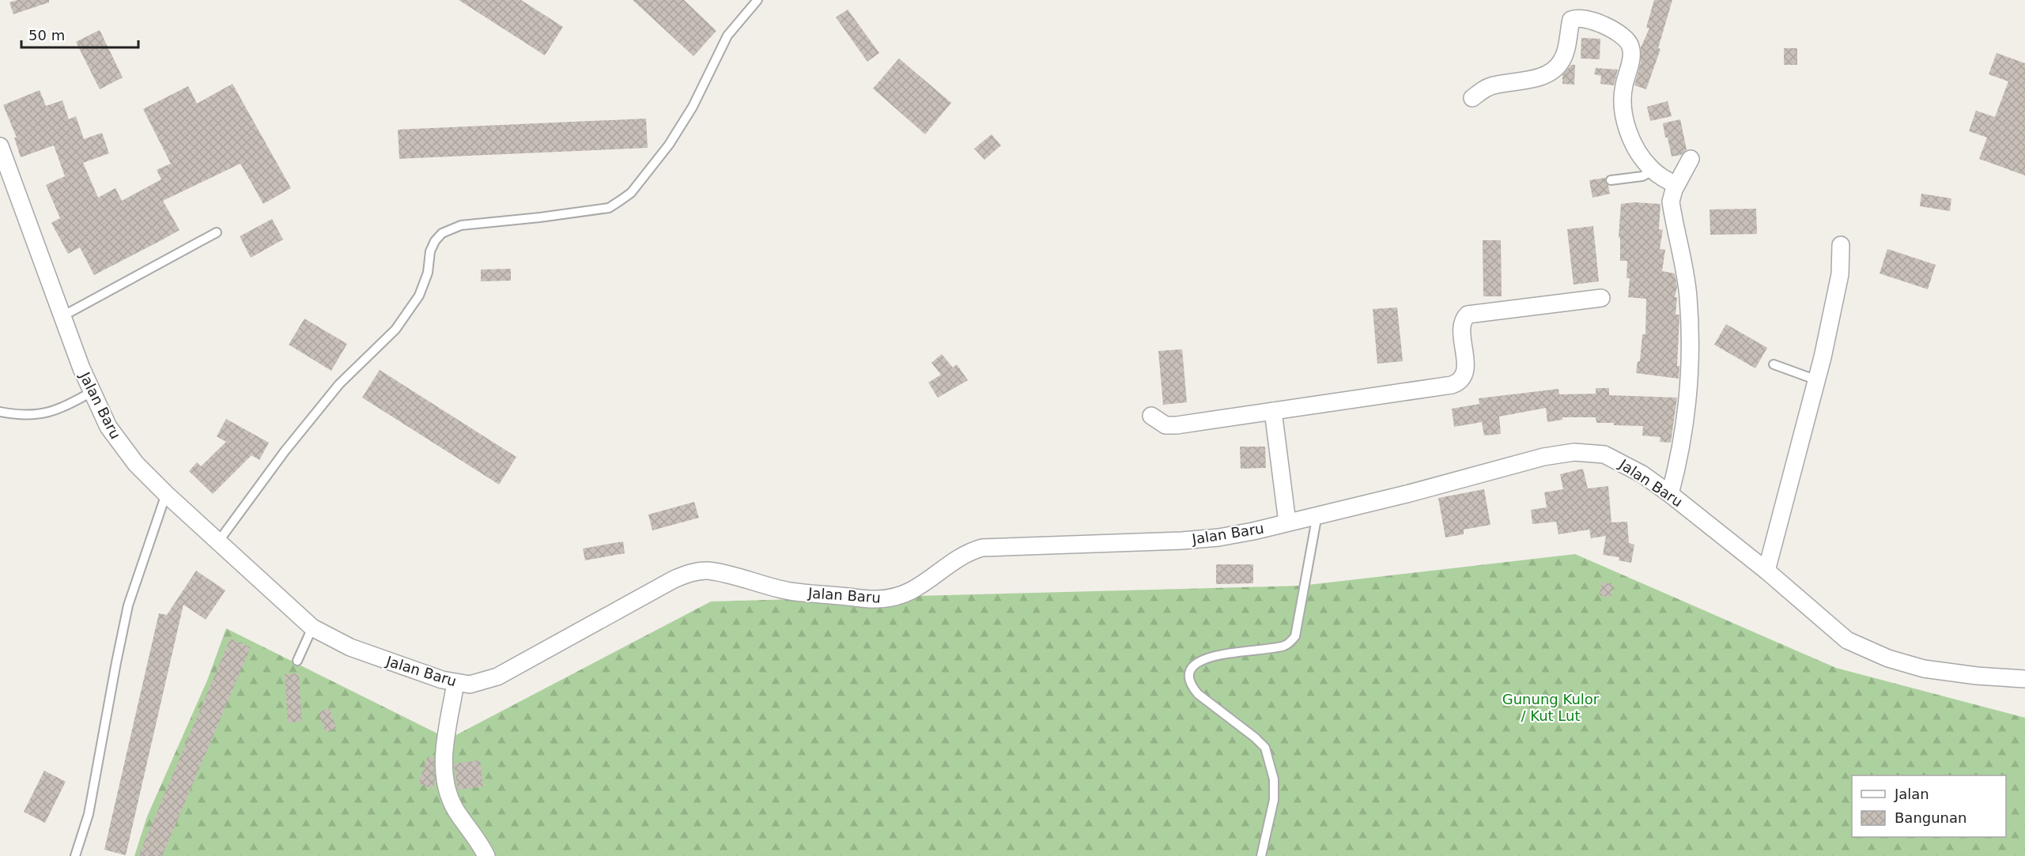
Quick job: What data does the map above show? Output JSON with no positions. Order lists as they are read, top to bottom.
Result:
{
  "streets": {
    "street": ["Jalan Baru"]
  },
  "parks": ["Gunung Kulor / Kut Lut"],
  "legend": ["Jalan", "Bangunan"],
  "scale_bar": "50 m"
}
